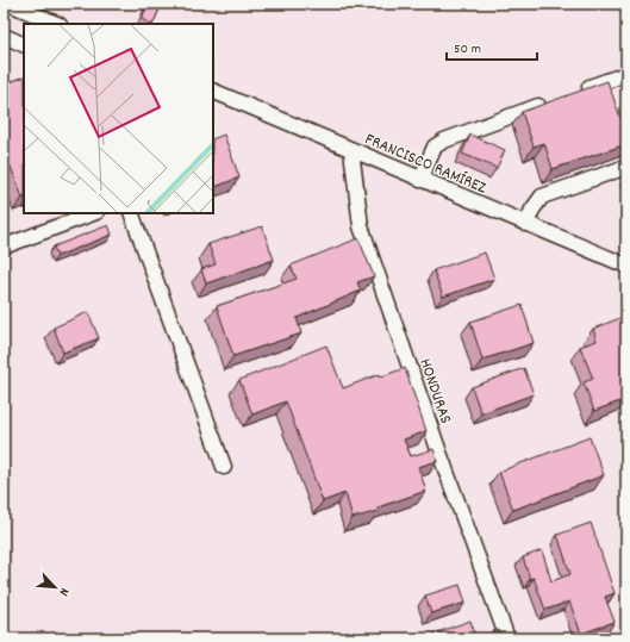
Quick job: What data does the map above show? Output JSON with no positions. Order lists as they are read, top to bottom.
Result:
{
  "streets": {
    "street": ["FRANCISCO RAMÍREZ", "HONDURAS"]
  },
  "crossings": [
    ["FRANCISCO RAMÍREZ", "HONDURAS"]
  ],
  "scale_bar": "50 m",
  "north": "bottom right"
}
